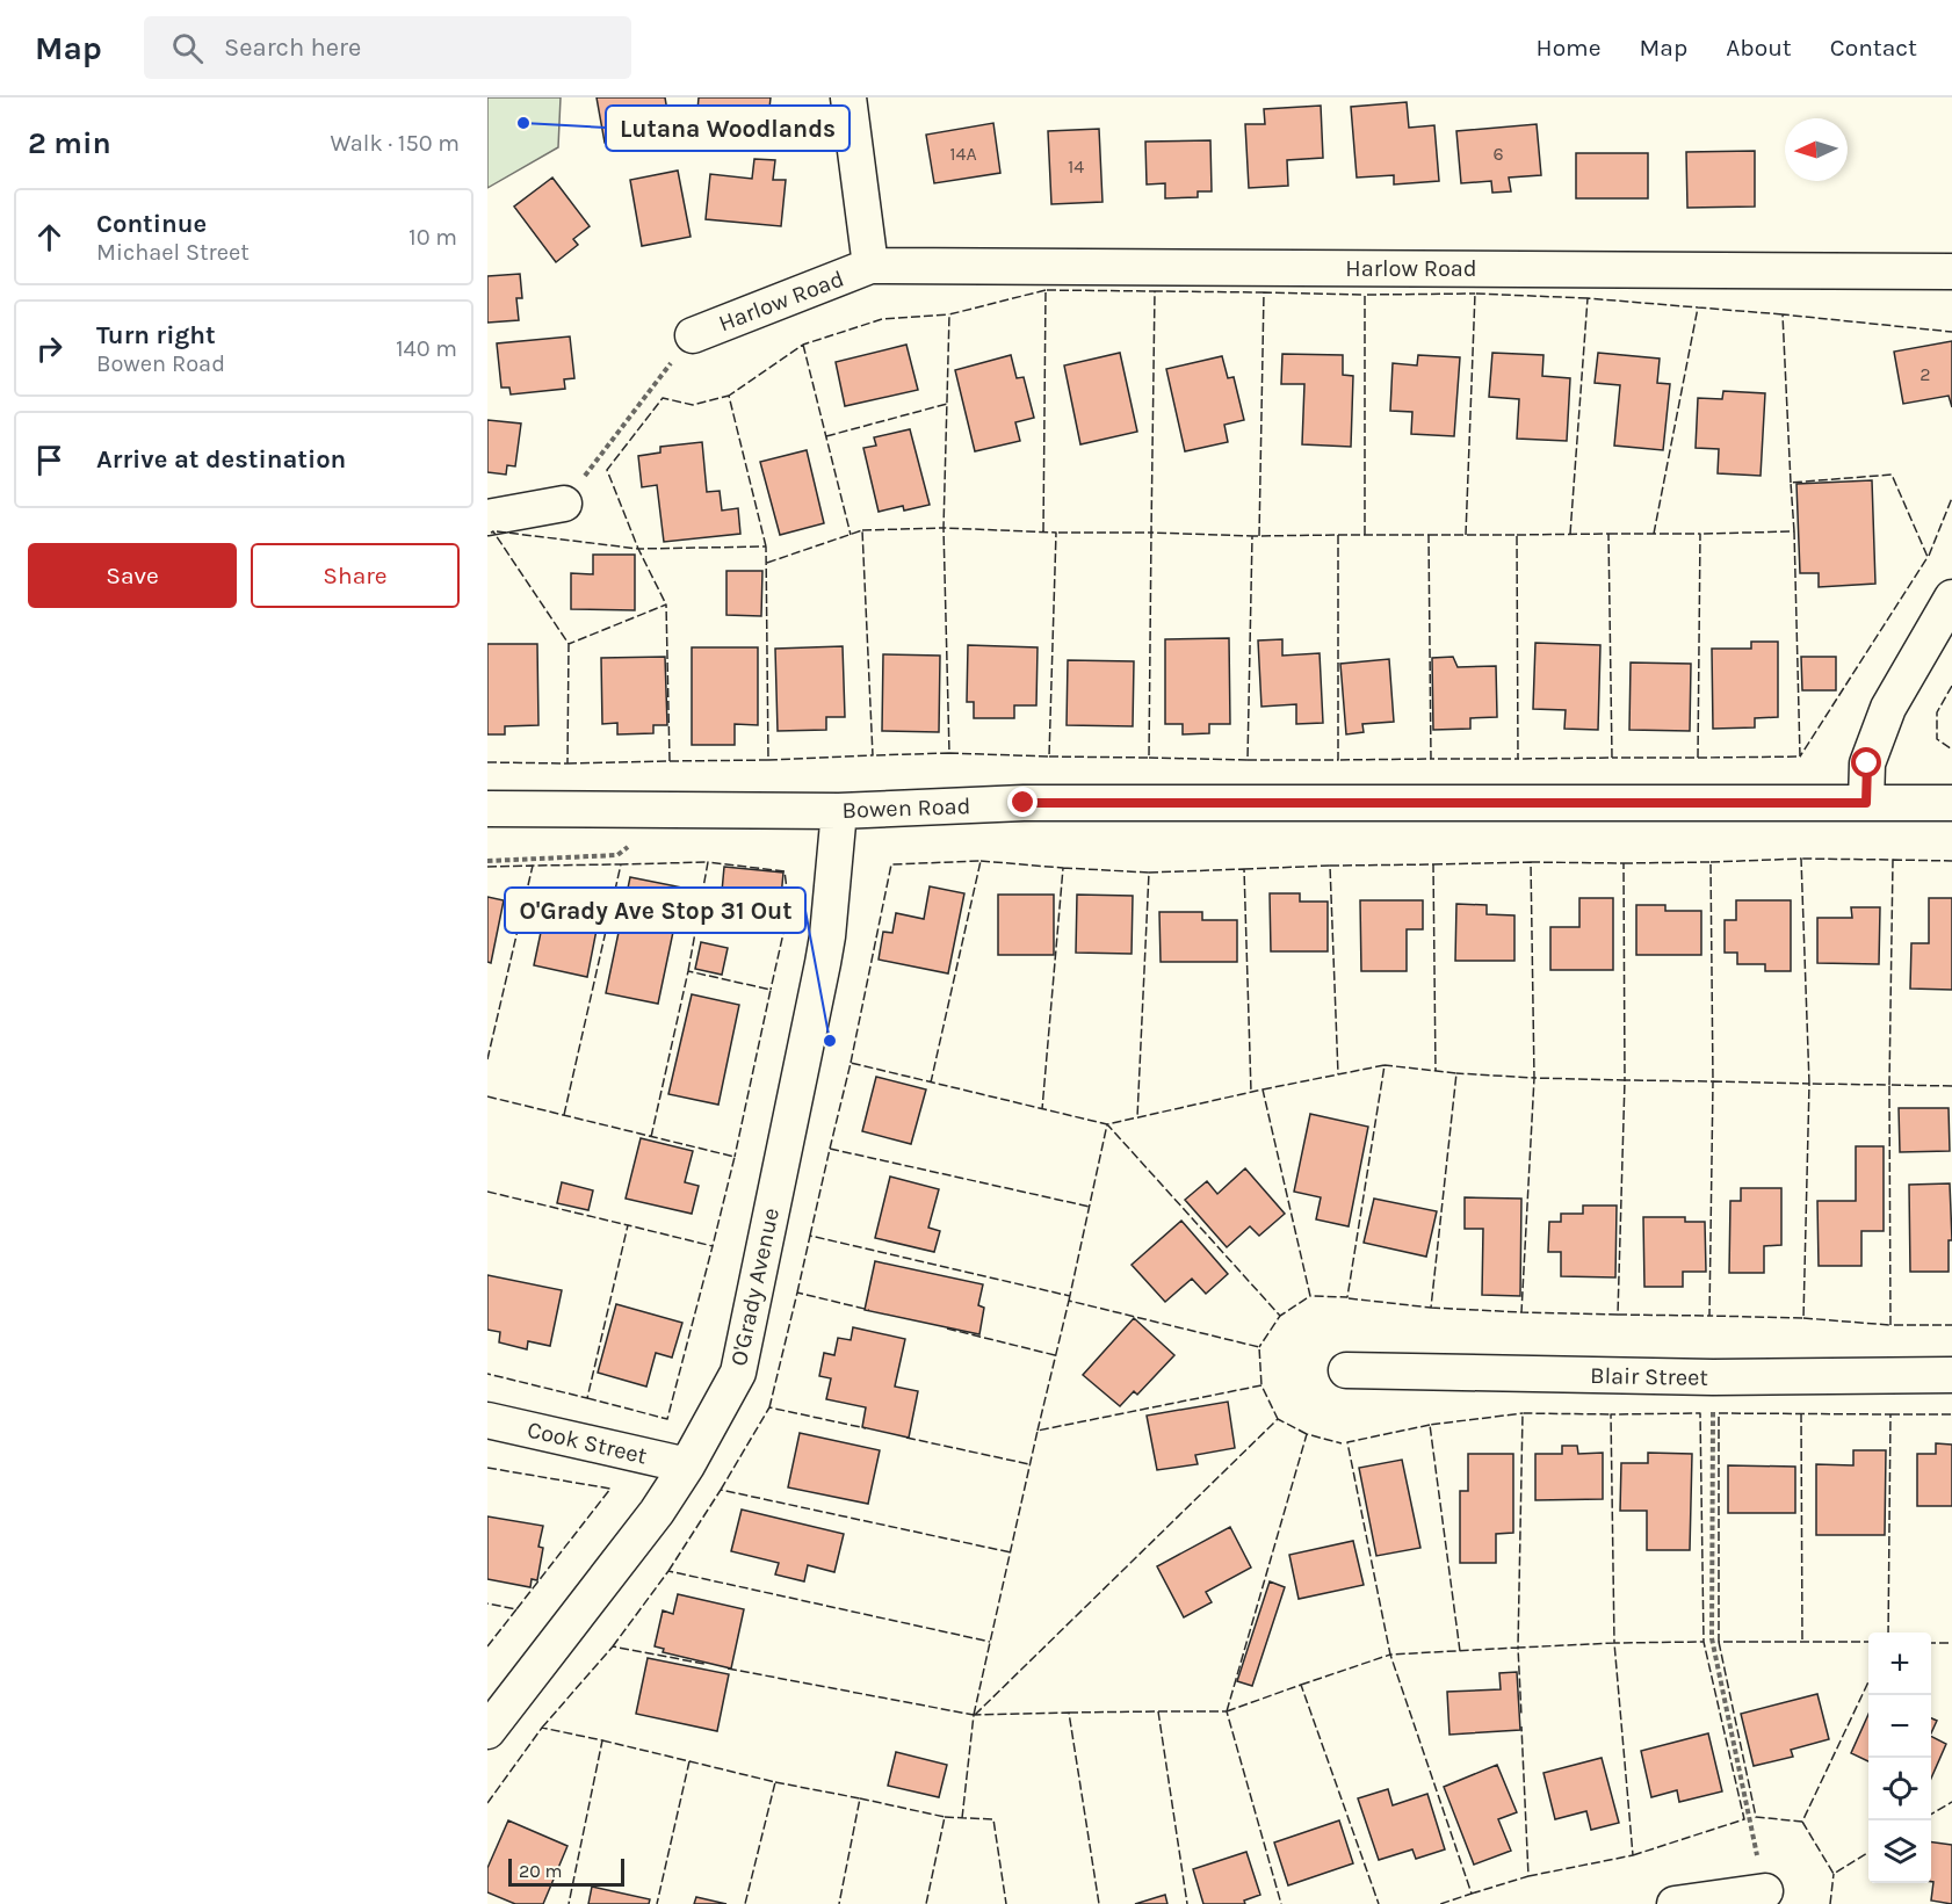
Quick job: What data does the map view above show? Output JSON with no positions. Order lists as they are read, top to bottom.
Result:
{
  "streets": {
    "street": [
      "Harlow Road",
      "Bowen Road",
      "O'Grady Avenue",
      "Blair Street",
      "Cook Street"
    ]
  },
  "crossings": [
    ["Bowen Road", "O'Grady Avenue"],
    ["O'Grady Avenue", "Cook Street"]
  ],
  "places": ["Lutana Woodlands", "O'Grady Ave Stop 31 Out"],
  "house_numbers": [
    "14A",
    "6",
    "14",
    "2"
  ],
  "scale_bar": "20 m",
  "north": "left",
  "page": {
    "header": "Map",
    "search": "Search here",
    "nav": [
      "Home",
      "Map",
      "About",
      "Contact"
    ],
    "heading": ["2 min", "Walk · 150 m"],
    "list": [
      ["Continue", "Michael Street", "10 m"],
      ["Turn right", "Bowen Road", "140 m"],
      "Arrive at destination"
    ],
    "buttons": ["Save", "Share"],
    "map_buttons": ["+", "−"],
    "scale": "20 m"
  }
}
